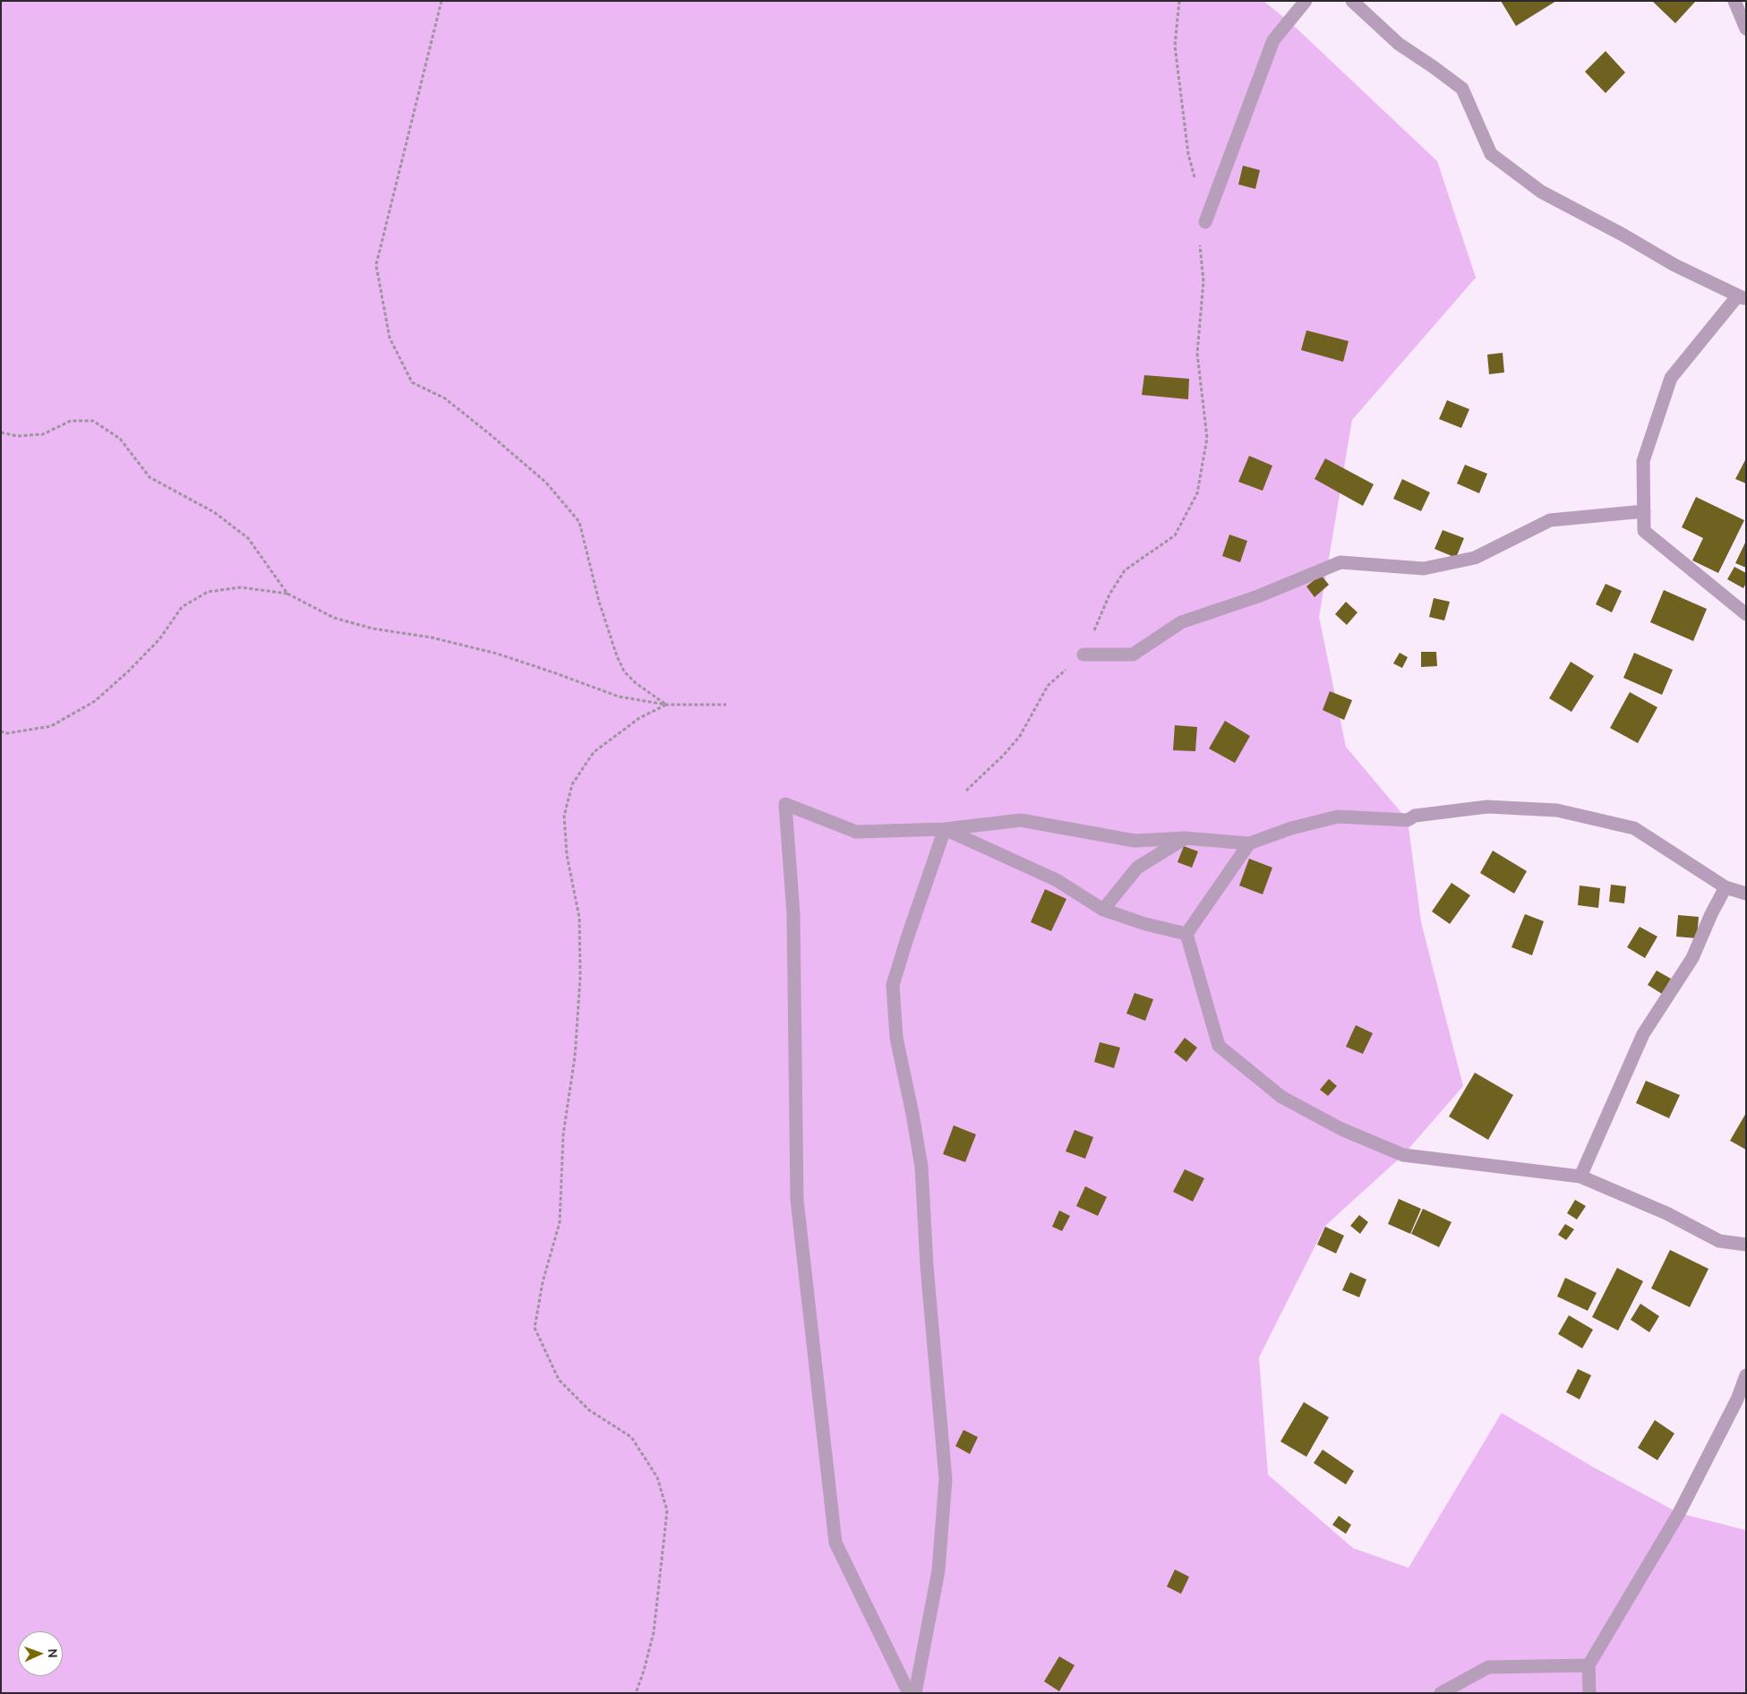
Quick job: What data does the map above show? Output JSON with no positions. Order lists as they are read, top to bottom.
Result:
{
  "north": "right"
}
